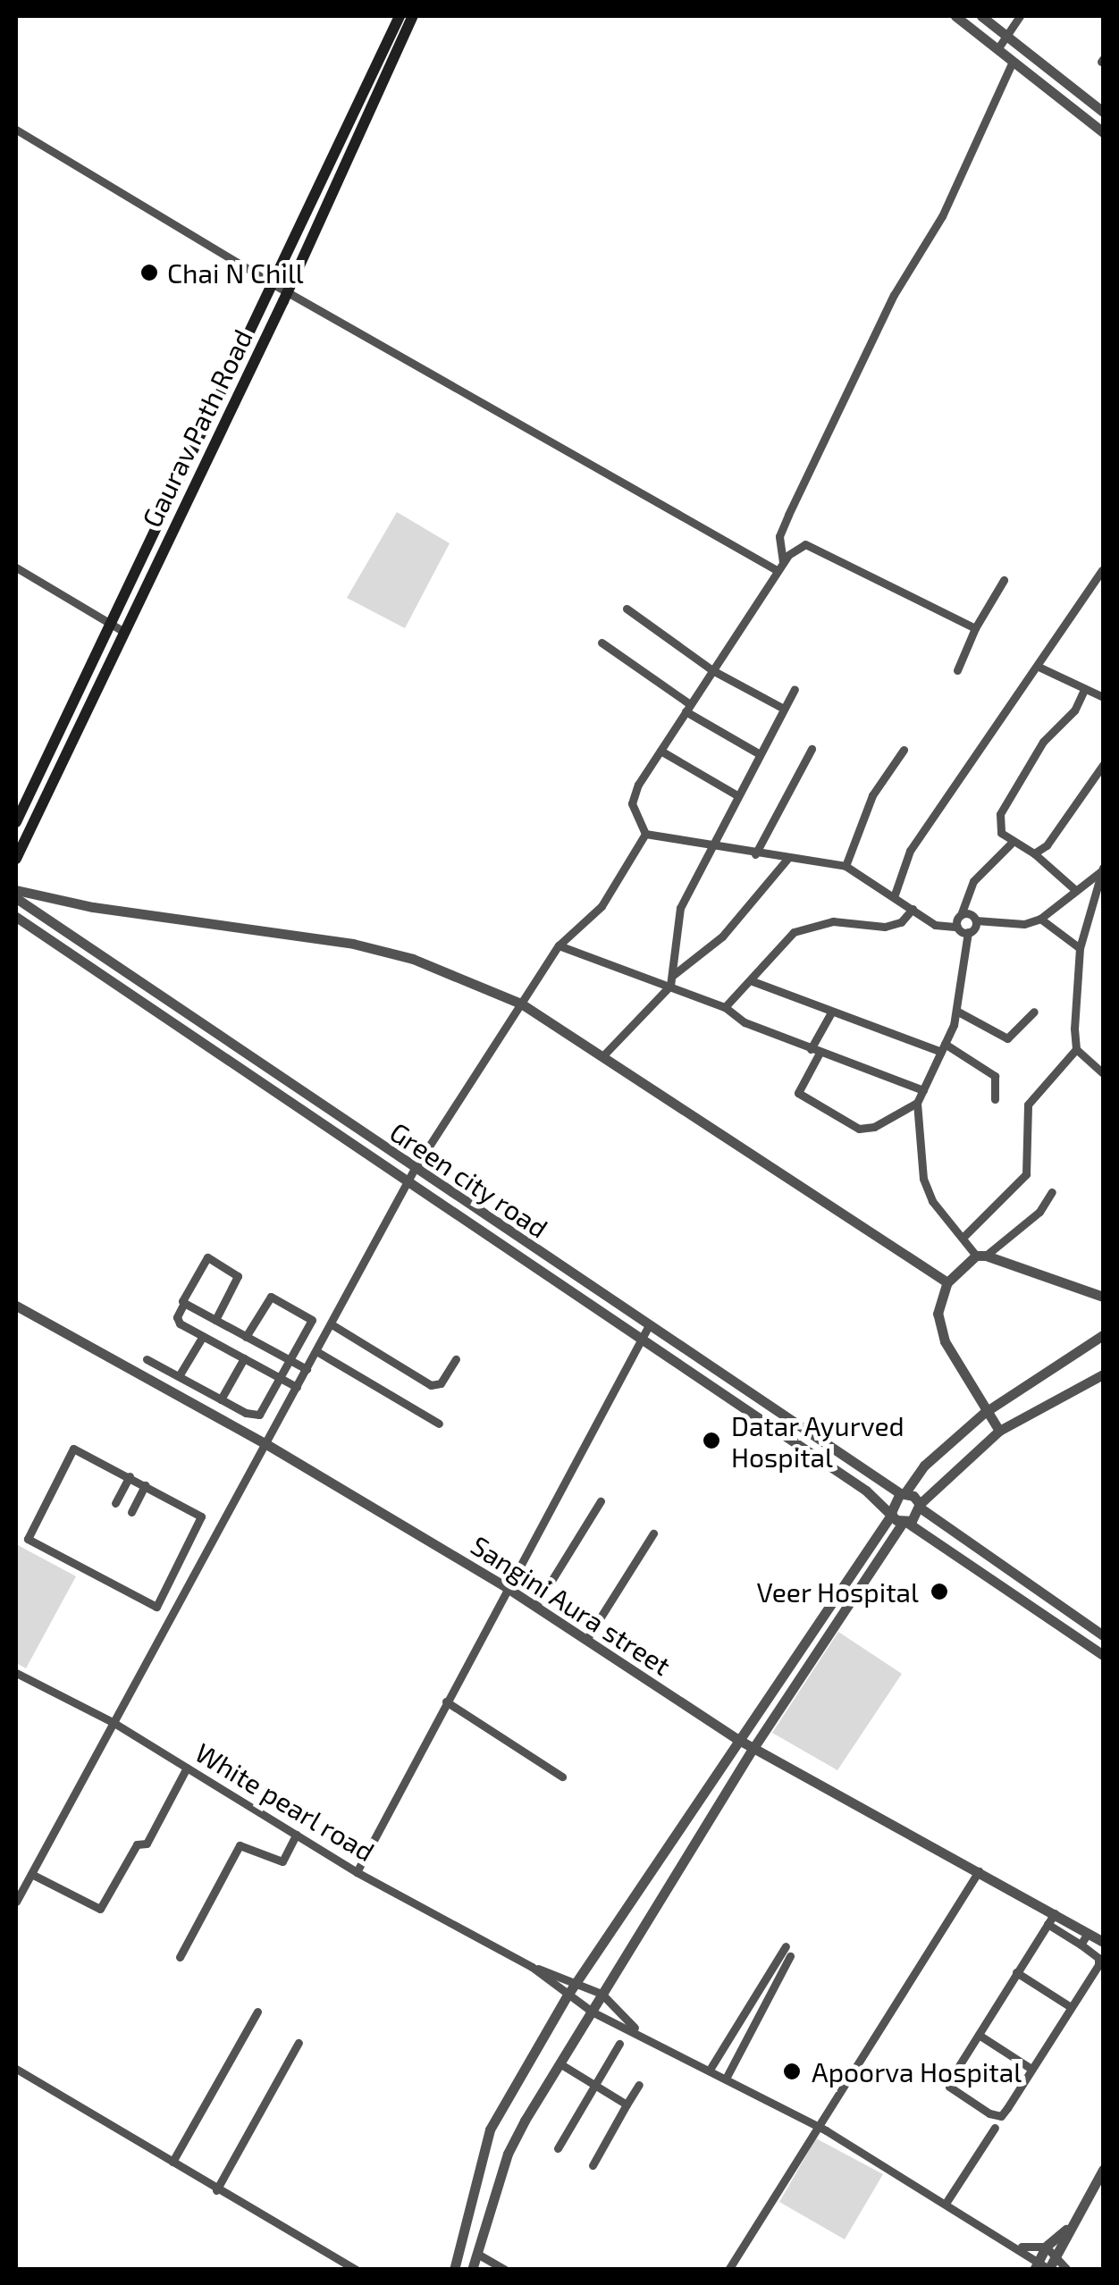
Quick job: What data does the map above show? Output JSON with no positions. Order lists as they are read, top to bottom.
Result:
{
  "streets": {
    "main road": ["Gaurav Path Road"],
    "street": ["Green city road", "Sangini Aura street", "White pearl road"]
  },
  "places": [
    "Chai N Chill",
    "Datar Ayurved Hospital",
    "Veer Hospital",
    "Apoorva Hospital"
  ]
}
